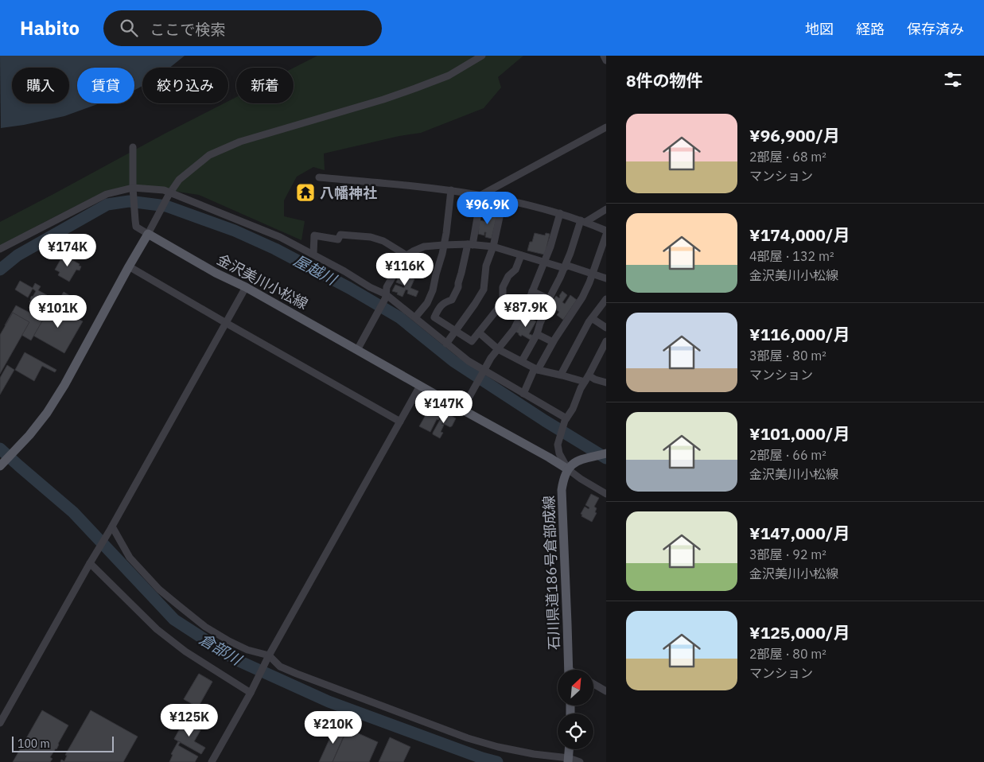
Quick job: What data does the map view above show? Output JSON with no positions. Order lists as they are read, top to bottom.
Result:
{
  "streets": {
    "main road": ["金沢美川小松線", "石川県道186号倉部成線"]
  },
  "crossings": [
    ["金沢美川小松線", "石川県道186号倉部成線"]
  ],
  "water": ["屋越川", "倉部川"],
  "places": {
    "temple": ["八幡神社"]
  },
  "scale_bar": "100 m",
  "north": "top right",
  "page": {
    "header": "Habito",
    "search": "ここで検索",
    "nav": ["地図", "経路", "保存済み"],
    "heading": "8件の物件",
    "chip": [
      "購入",
      "賃貸",
      "絞り込み",
      "新着"
    ],
    "list": [
      {
        "name": "¥96,900/月",
        "note": "2部屋 · 68 m² · マンション"
      },
      {
        "name": "¥174,000/月",
        "note": "4部屋 · 132 m² · 金沢美川小松線"
      },
      {
        "name": "¥116,000/月",
        "note": "3部屋 · 80 m² · マンション"
      },
      {
        "name": "¥101,000/月",
        "note": "2部屋 · 66 m² · 金沢美川小松線"
      },
      {
        "name": "¥147,000/月",
        "note": "3部屋 · 92 m² · 金沢美川小松線"
      },
      {
        "name": "¥125,000/月",
        "note": "2部屋 · 80 m² · マンション"
      }
    ],
    "price": [
      "¥96.9K",
      "¥174K",
      "¥116K",
      "¥87.9K",
      "¥101K",
      "¥147K",
      "¥125K",
      "¥210K"
    ],
    "scale": "100 m"
  }
}
